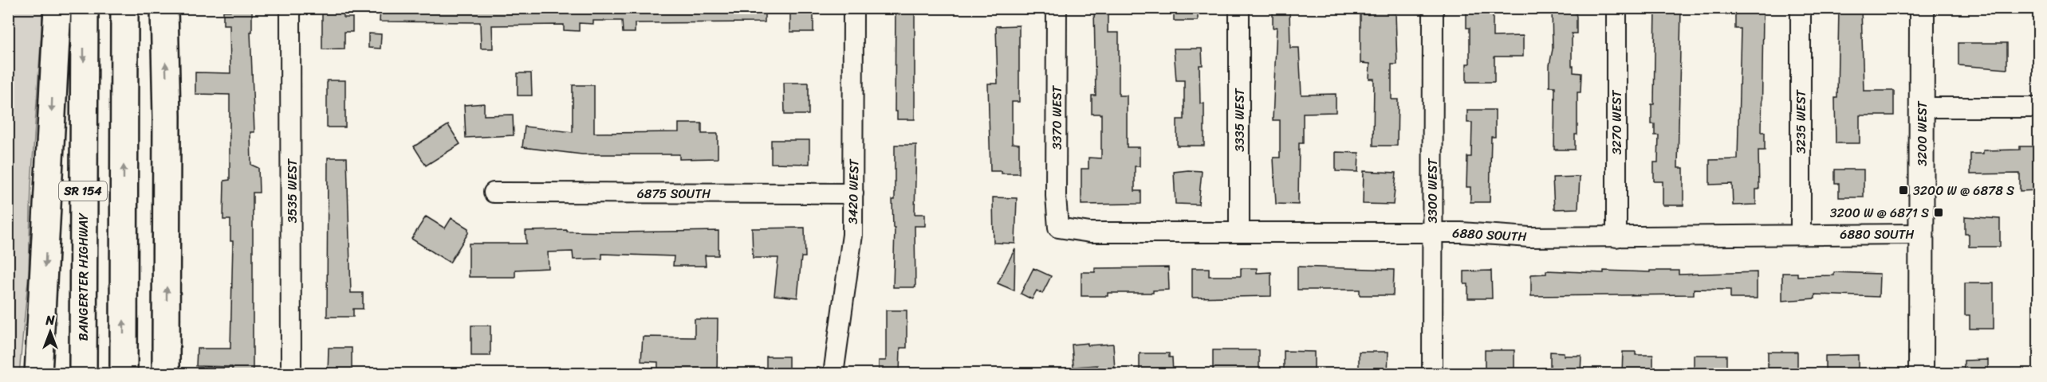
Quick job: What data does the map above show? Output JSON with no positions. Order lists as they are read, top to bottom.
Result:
{
  "streets": {
    "highway": ["SR 154", "BANGERTER HIGHWAY"],
    "street": [
      "3370 WEST",
      "3335 WEST",
      "3235 WEST",
      "3270 WEST",
      "3200 WEST",
      "3535 WEST",
      "3300 WEST",
      "3420 WEST",
      "6875 SOUTH",
      "6880 SOUTH"
    ]
  },
  "crossings": [
    ["3370 WEST", "6880 SOUTH"],
    ["3335 WEST", "6880 SOUTH"],
    ["3235 WEST", "6880 SOUTH"],
    ["3270 WEST", "6880 SOUTH"],
    ["3200 WEST", "6880 SOUTH"],
    ["3300 WEST", "6880 SOUTH"],
    ["3420 WEST", "6875 SOUTH"]
  ],
  "places": {
    "transit": ["3200 W @ 6878 S", "3200 W @ 6871 S"]
  },
  "north": "top"
}
